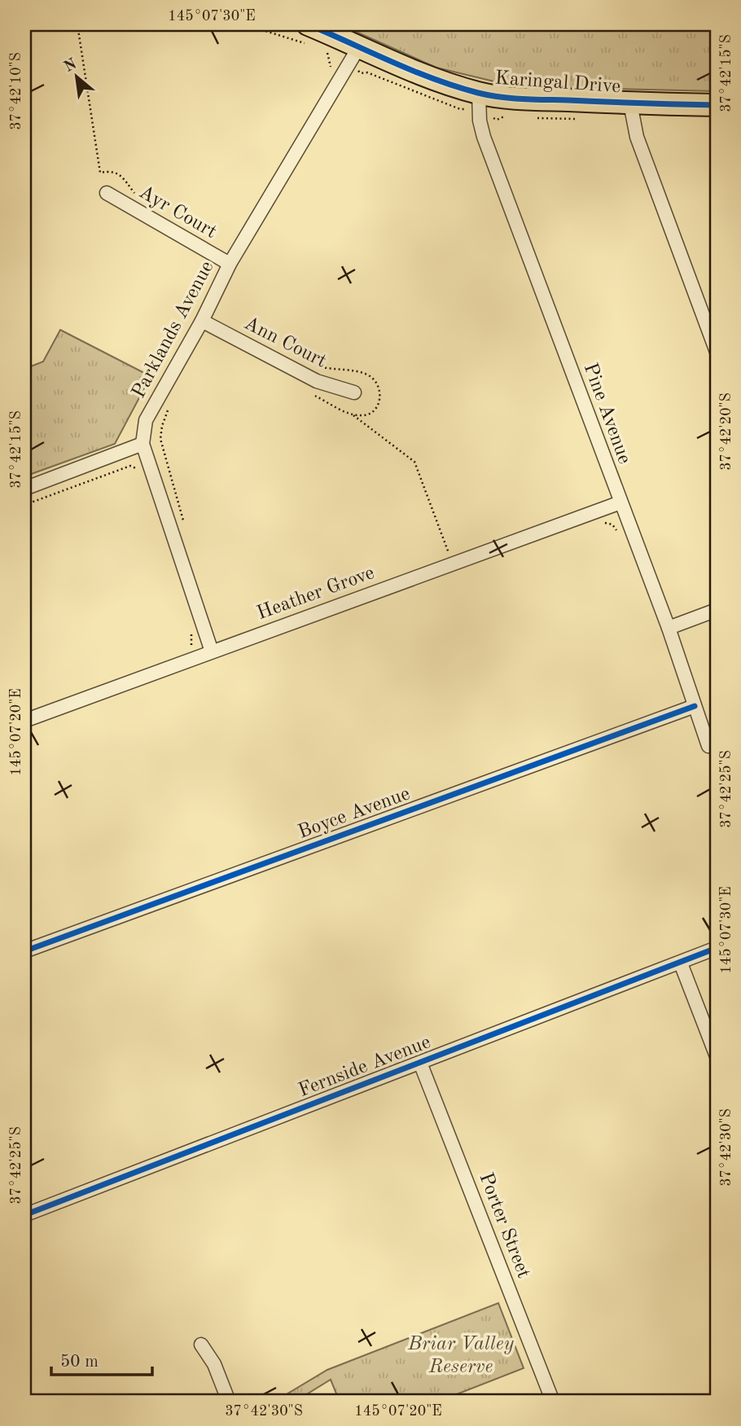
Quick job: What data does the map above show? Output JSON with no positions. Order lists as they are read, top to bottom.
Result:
{
  "streets": {
    "main road": ["Karingal Drive"],
    "street": [
      "Ayr Court",
      "Parklands Avenue",
      "Ann Court",
      "Pine Avenue",
      "Heather Grove",
      "Boyce Avenue",
      "Fernside Avenue",
      "Porter Street"
    ]
  },
  "crossings": [
    ["Karingal Drive", "Parklands Avenue"],
    ["Karingal Drive", "Pine Avenue"],
    ["Ayr Court", "Parklands Avenue"],
    ["Parklands Avenue", "Ann Court"],
    ["Pine Avenue", "Heather Grove"],
    ["Pine Avenue", "Boyce Avenue"],
    ["Fernside Avenue", "Porter Street"]
  ],
  "parks": ["Briar Valley Reserve"],
  "scale_bar": "50 m",
  "north": "top left",
  "coordinates": [
    "145°07'30\"E",
    "37°42'15\"S",
    "37°42'10\"S",
    "37°42'20\"S",
    "145°07'20\"E",
    "37°42'25\"S",
    "37°42'30\"S"
  ]
}
